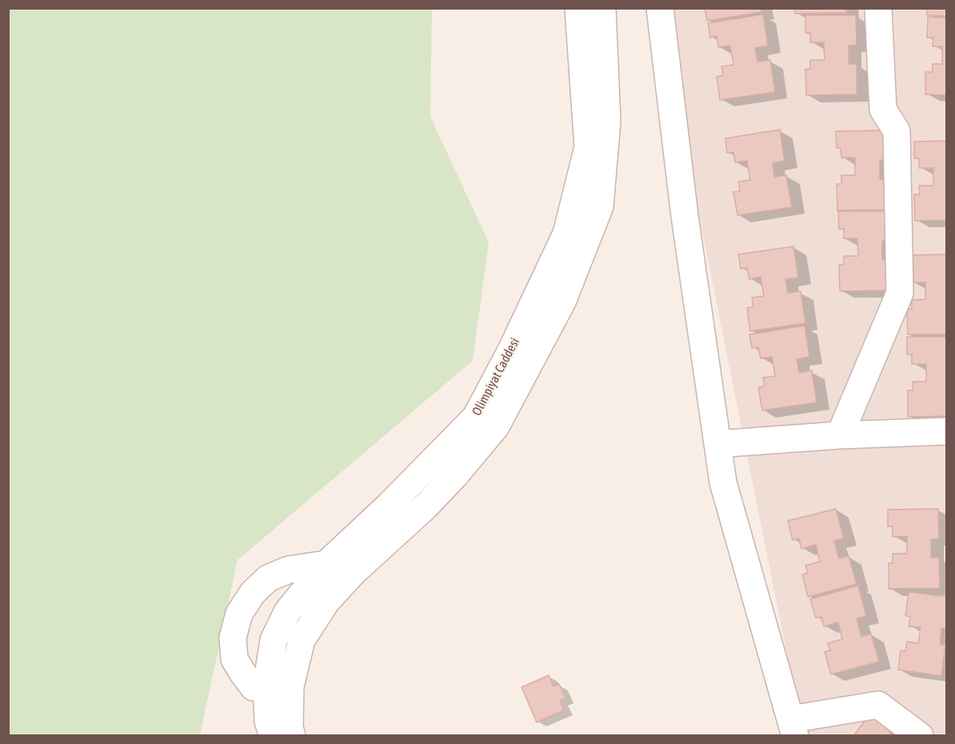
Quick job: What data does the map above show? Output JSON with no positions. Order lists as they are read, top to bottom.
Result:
{
  "streets": {
    "street": ["Olimpiyat Caddesi"]
  }
}
